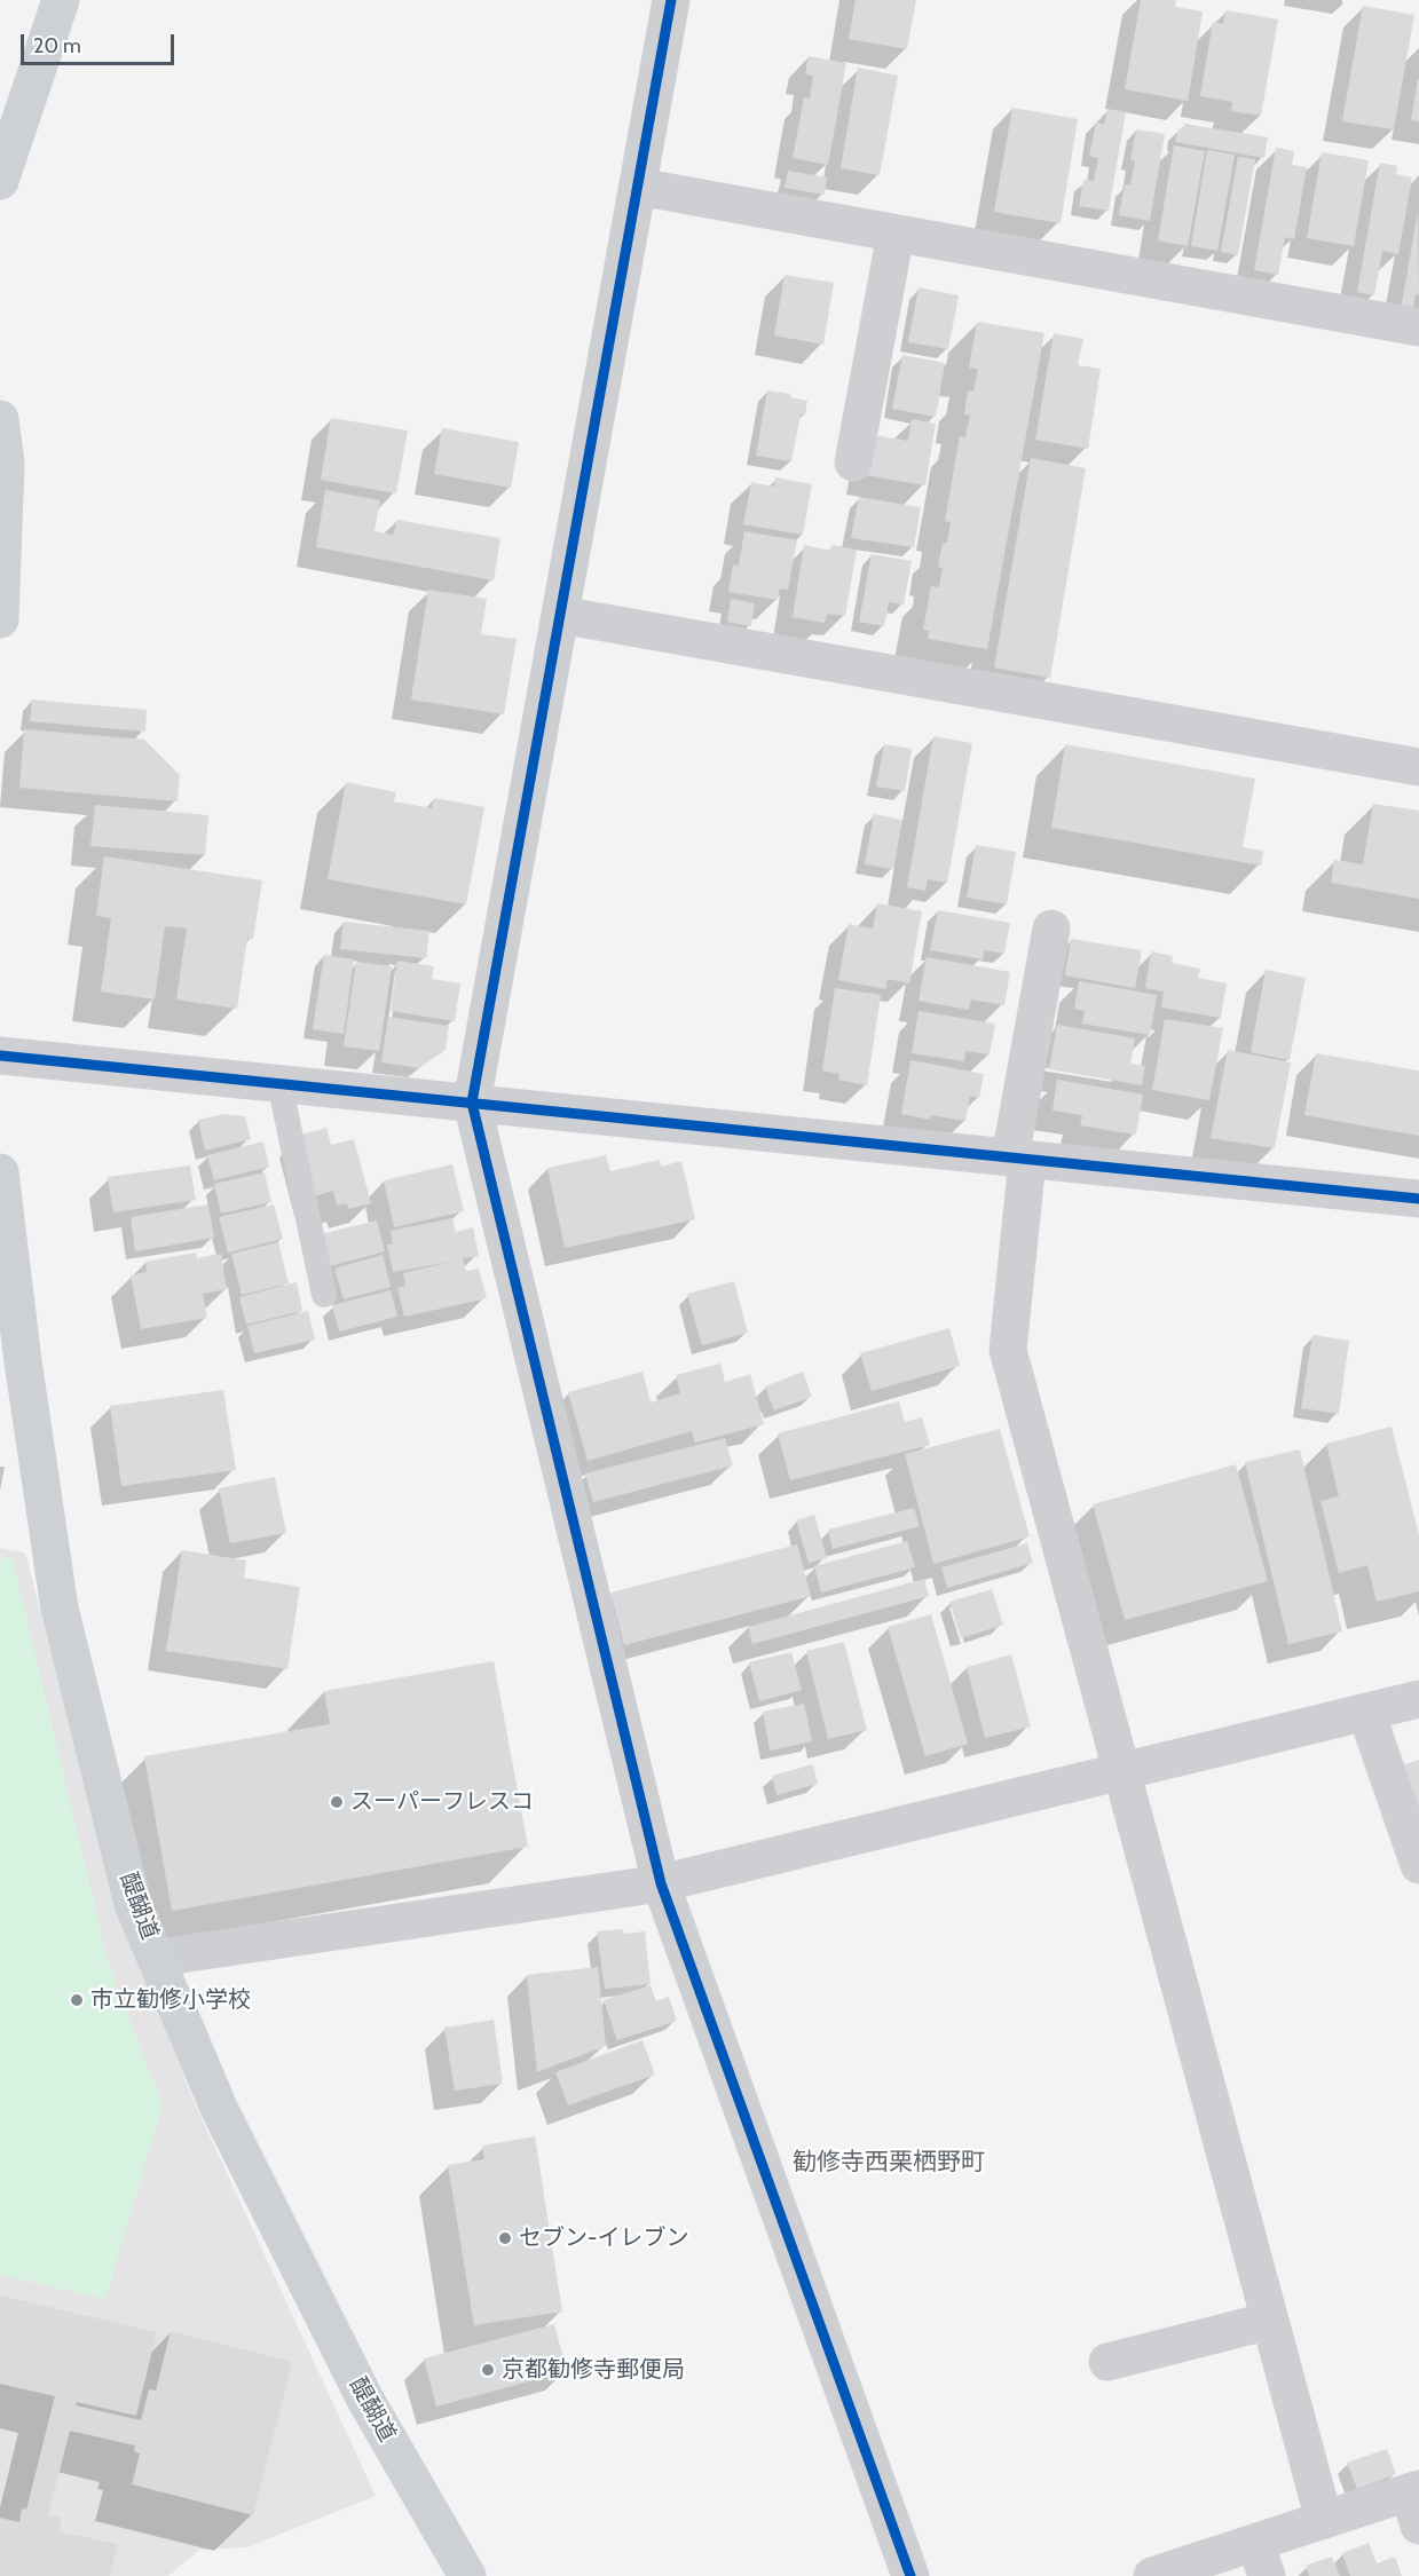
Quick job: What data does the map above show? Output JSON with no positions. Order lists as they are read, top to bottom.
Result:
{
  "streets": {
    "main road": ["醍醐道"]
  },
  "districts": ["勧修寺西栗栖野町"],
  "places": [
    "スーパーフレスコ",
    "市立勧修小学校",
    "セブン-イレブン",
    "京都勧修寺郵便局"
  ],
  "scale_bar": "20 m"
}
